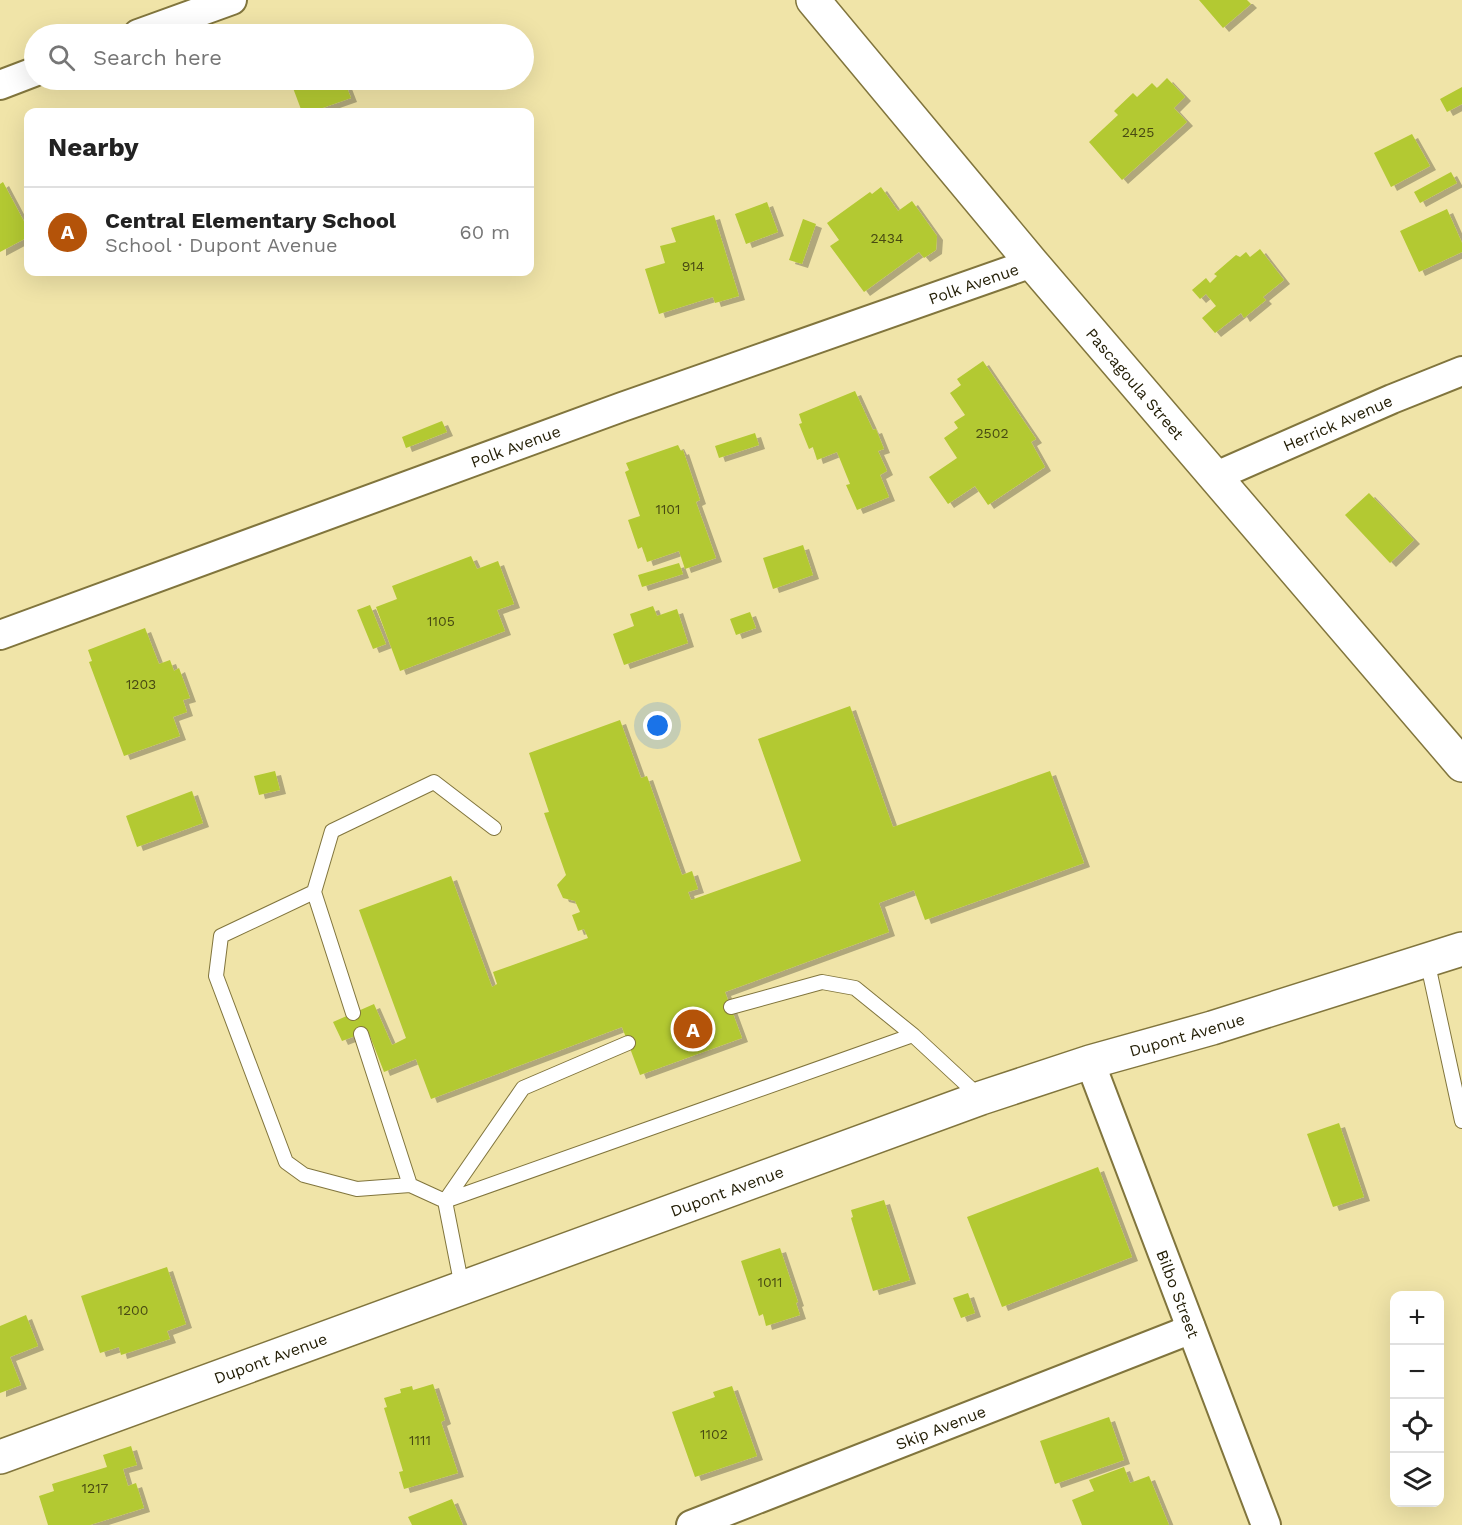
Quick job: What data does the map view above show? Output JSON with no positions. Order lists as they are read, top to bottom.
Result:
{
  "streets": {
    "street": [
      "Polk Avenue",
      "Pascagoula Street",
      "Herrick Avenue",
      "Dupont Avenue",
      "Bilbo Street",
      "Skip Avenue"
    ]
  },
  "crossings": [
    ["Polk Avenue", "Pascagoula Street"],
    ["Pascagoula Street", "Herrick Avenue"],
    ["Dupont Avenue", "Bilbo Street"],
    ["Bilbo Street", "Skip Avenue"]
  ],
  "house_numbers": [
    "2425",
    "2434",
    "914",
    "2502",
    "1101",
    "1105",
    "1203",
    "1011",
    "1200",
    "1102",
    "1111",
    "1217"
  ],
  "page": {
    "search": "Search here",
    "heading": "Nearby",
    "list": [
      {
        "mark": "A",
        "name": "Central Elementary School",
        "note": "School · Dupont Avenue",
        "value": "60 m"
      }
    ],
    "pins": "A",
    "map_buttons": ["+", "−"]
  }
}
